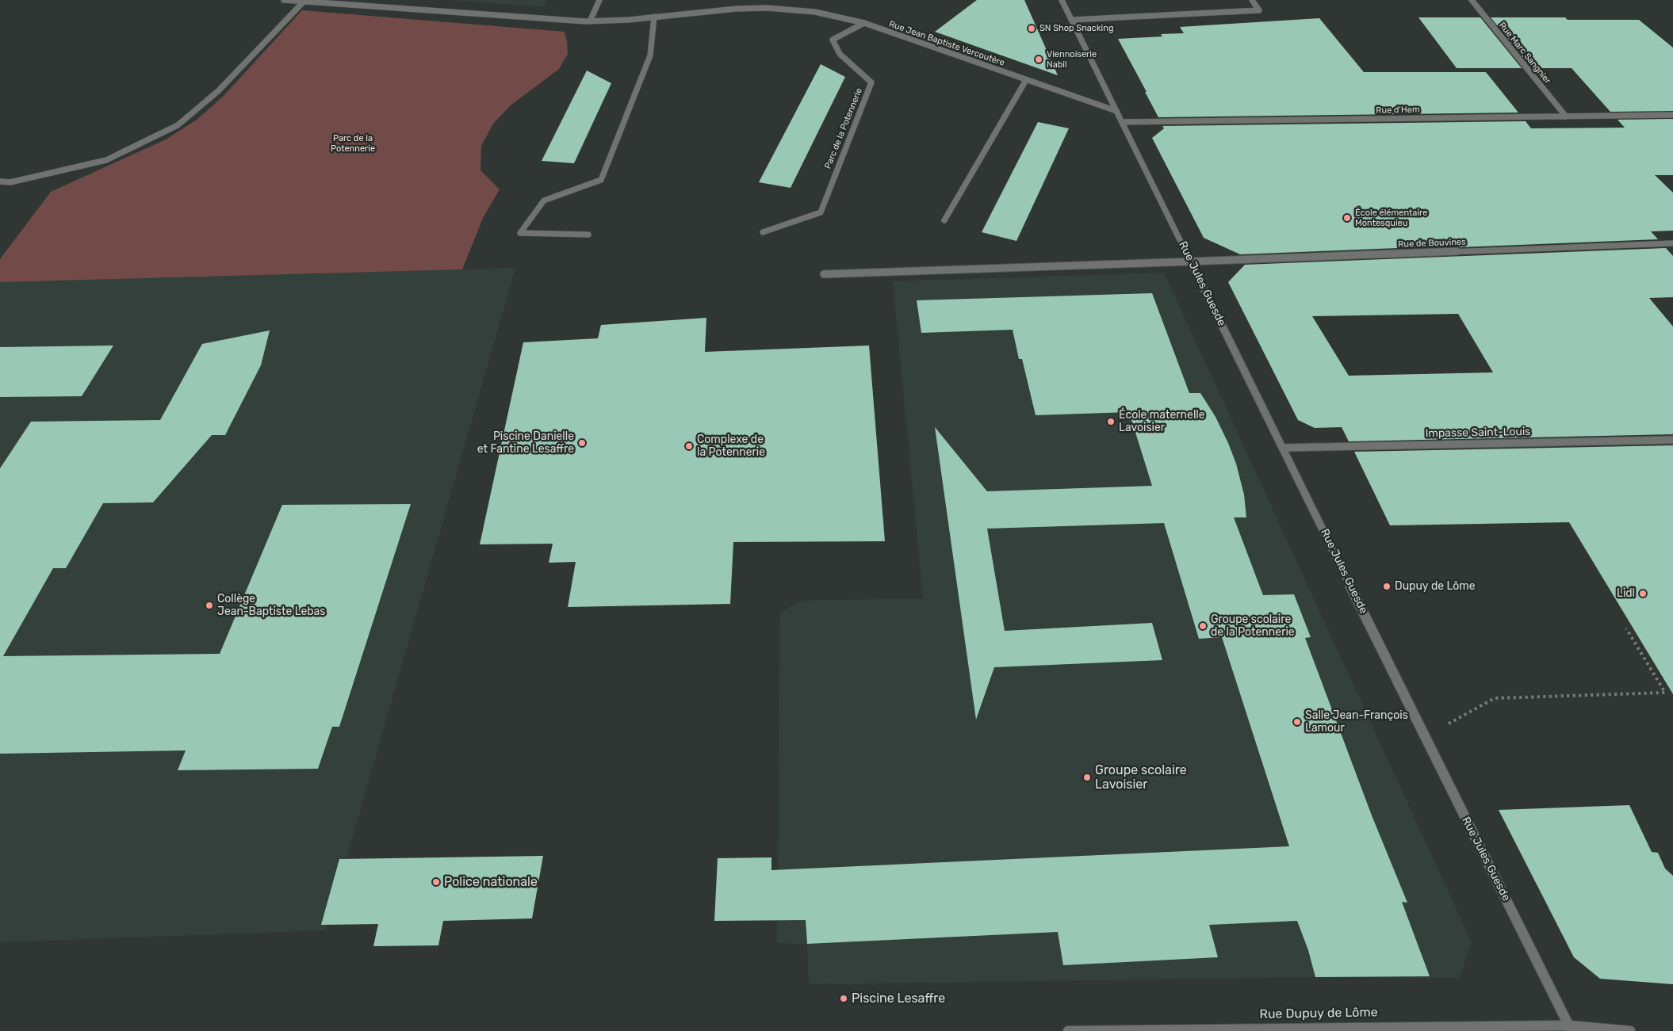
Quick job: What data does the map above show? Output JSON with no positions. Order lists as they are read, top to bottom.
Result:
{
  "streets": {
    "street": [
      "Rue Jean Baptiste Vercoutère",
      "Rue Marc Sangnier",
      "Rue d'Hem",
      "Parc de la Potennerie",
      "Rue de Bouvines",
      "Rue Jules Guesde",
      "Impasse Saint-Louis",
      "Rue Dupuy de Lôme"
    ]
  },
  "crossings": [
    ["Rue Jean Baptiste Vercoutère", "Parc de la Potennerie"],
    ["Rue Jean Baptiste Vercoutère", "Rue Jules Guesde"],
    ["Rue Marc Sangnier", "Rue d'Hem"],
    ["Rue d'Hem", "Rue Jules Guesde"],
    ["Rue de Bouvines", "Rue Jules Guesde"],
    ["Rue Jules Guesde", "Impasse Saint-Louis"],
    ["Rue Jules Guesde", "Rue Dupuy de Lôme"]
  ],
  "parks": ["Parc de la Potennerie"],
  "places": [
    "SN Shop Snacking",
    "Viennoiserie Nabil",
    "École élémentaire Montesquieu",
    "École maternelle Lavoisier",
    "Piscine Danielle et Fantine Lesaffre",
    "Complexe de la Potennerie",
    "Dupuy de Lôme",
    "Lidl",
    "Collège Jean-Baptiste Lebas",
    "Groupe scolaire de la Potennerie",
    "Salle Jean-François Lamour",
    "Groupe scolaire Lavoisier",
    "Police nationale",
    "Piscine Lesaffre"
  ]
}
